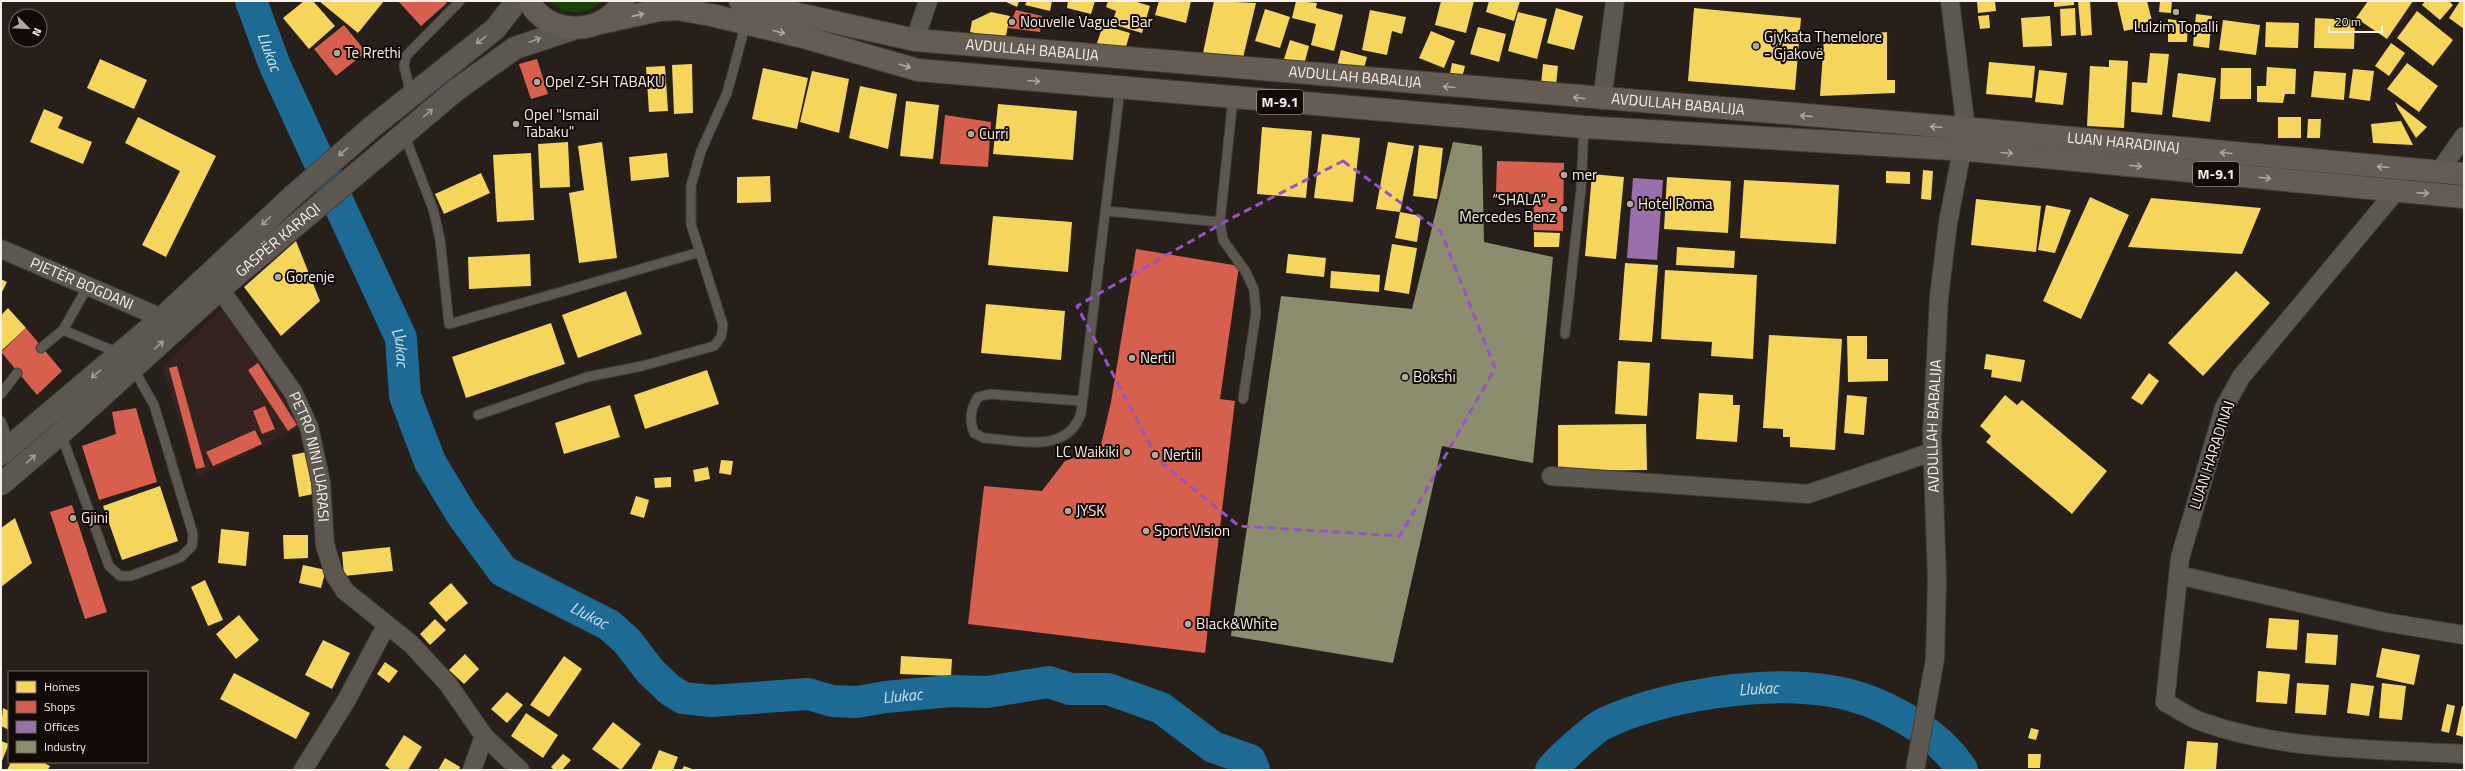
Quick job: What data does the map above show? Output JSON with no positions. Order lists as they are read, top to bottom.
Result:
{
  "streets": {
    "main road": [
      "AVDULLAH BABALIJA",
      "M-9.1",
      "LUAN HARADINAJ",
      "GASPËR KARAQI"
    ],
    "street": ["PJETËR BOGDANI", "PETRO NINI LUARASI"]
  },
  "crossings": [
    ["AVDULLAH BABALIJA", "M-9.1"],
    ["AVDULLAH BABALIJA", "LUAN HARADINAJ"],
    ["M-9.1", "GASPËR KARAQI"],
    ["GASPËR KARAQI", "PJETËR BOGDANI"],
    ["GASPËR KARAQI", "PETRO NINI LUARASI"]
  ],
  "water": ["Llukac"],
  "places": [
    "Lulzim Topalli",
    "Nouvelle Vague - Bar",
    "Gjykata Themelore - Gjakovë",
    "Te Rrethi",
    "Opel Z-SH TABAKU",
    "Opel \"Ismail Tabaku\"",
    "Curri",
    "mer",
    "Hotel Roma",
    "“SHALA” - Mercedes Benz",
    "Gorenje",
    "Nertil",
    "Bokshi",
    "LC Waikiki",
    "Nertili",
    "JYSK",
    "Gjini",
    "Sport Vision",
    "Black&White"
  ],
  "legend": [
    "Homes",
    "Shops",
    "Offices",
    "Industry"
  ],
  "scale_bar": "20 m",
  "north": "bottom right"
}
